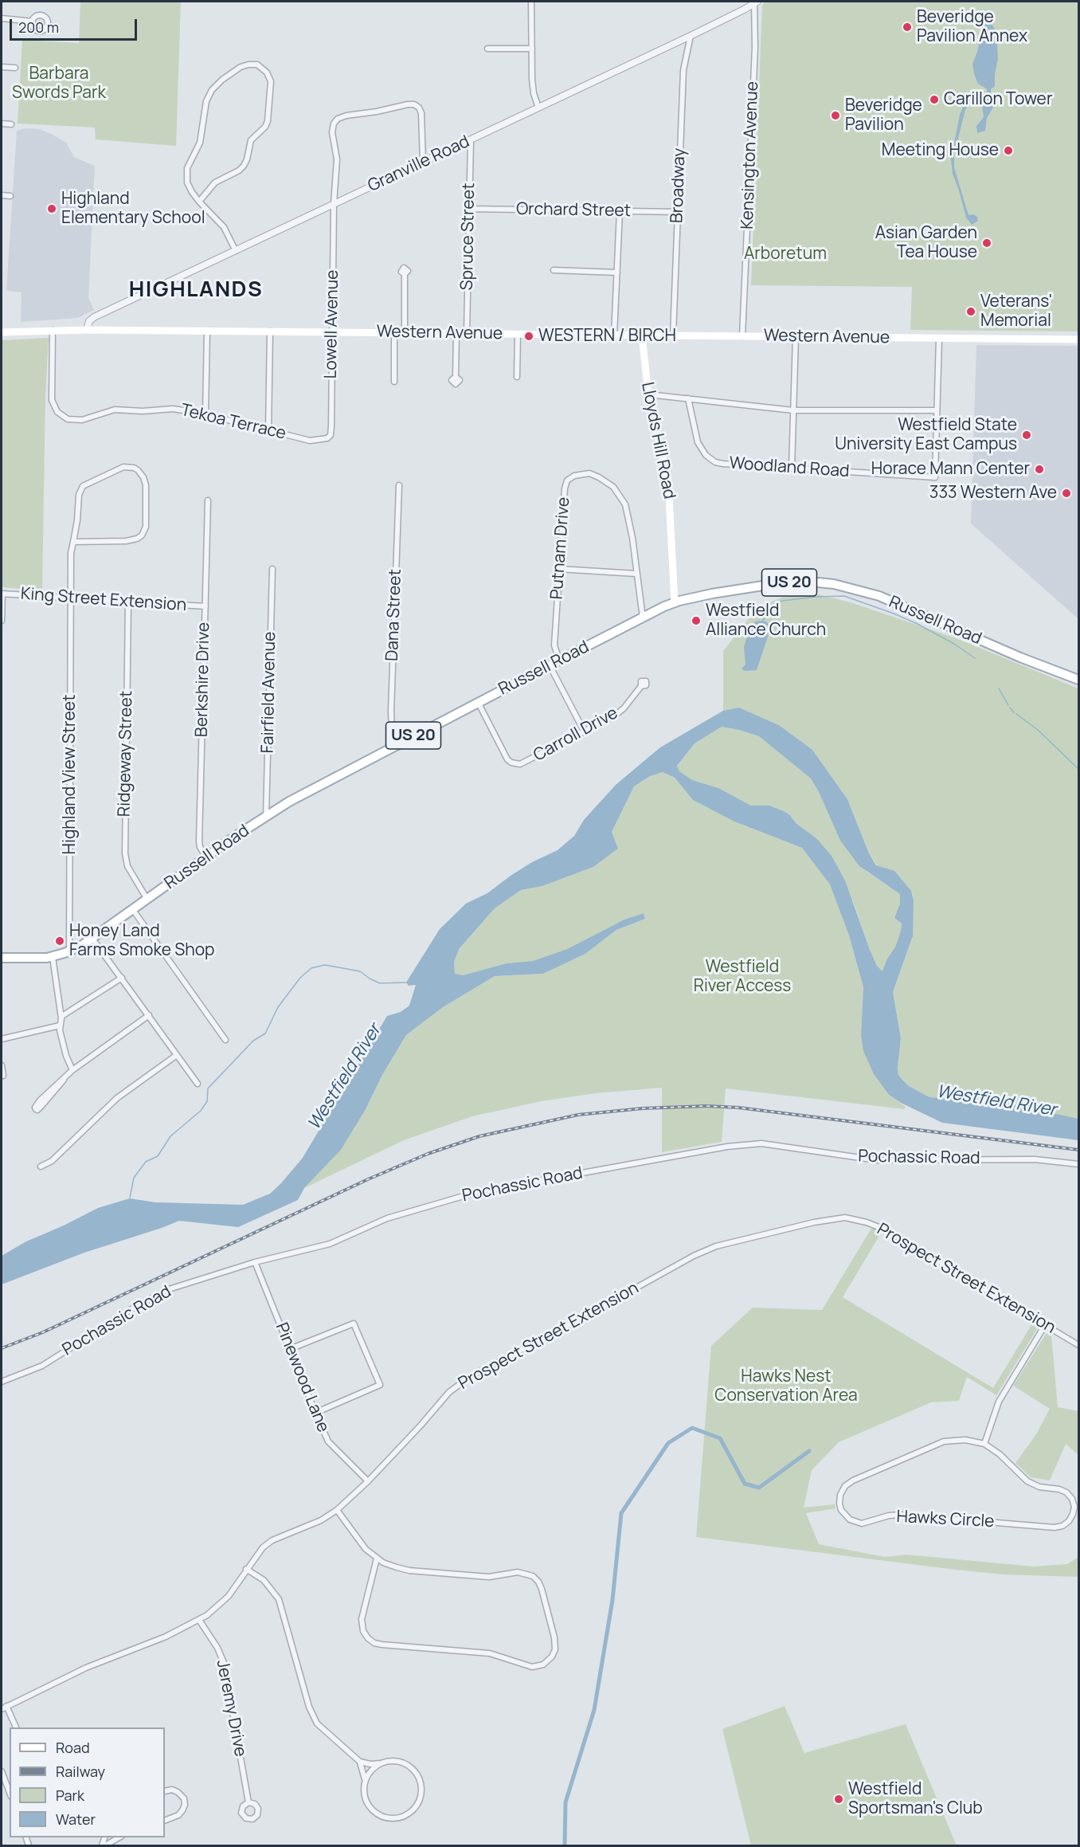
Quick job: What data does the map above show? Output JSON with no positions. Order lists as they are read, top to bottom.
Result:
{
  "streets": {
    "main road": [
      "Western Avenue",
      "Lloyds Hill Road",
      "US 20",
      "Russell Road"
    ],
    "street": [
      "Kensington Avenue",
      "Granville Road",
      "Broadway",
      "Orchard Street",
      "Spruce Street",
      "Lowell Avenue",
      "Tekoa Terrace",
      "Woodland Road",
      "Putnam Drive",
      "King Street Extension",
      "Dana Street",
      "Berkshire Drive",
      "Fairfield Avenue",
      "Carroll Drive",
      "Ridgeway Street",
      "Highland View Street",
      "Pochassic Road",
      "Prospect Street Extension",
      "Pinewood Lane",
      "Hawks Circle",
      "Jeremy Drive"
    ]
  },
  "crossings": [
    ["Kensington Avenue", "Granville Road"],
    ["Kensington Avenue", "Western Avenue"],
    ["Granville Road", "Broadway"],
    ["Granville Road", "Spruce Street"],
    ["Granville Road", "Lowell Avenue"],
    ["Granville Road", "Western Avenue"],
    ["Broadway", "Orchard Street"],
    ["Broadway", "Western Avenue"],
    ["Orchard Street", "Spruce Street"],
    ["Spruce Street", "Western Avenue"],
    ["Lowell Avenue", "Western Avenue"],
    ["Lowell Avenue", "Tekoa Terrace"],
    ["Western Avenue", "Tekoa Terrace"],
    ["Western Avenue", "Lloyds Hill Road"],
    ["Lloyds Hill Road", "Russell Road"],
    ["Putnam Drive", "Russell Road"],
    ["US 20", "Russell Road"],
    ["King Street Extension", "Berkshire Drive"],
    ["King Street Extension", "Ridgeway Street"],
    ["King Street Extension", "Highland View Street"],
    ["Dana Street", "Russell Road"],
    ["Russell Road", "Berkshire Drive"],
    ["Russell Road", "Fairfield Avenue"],
    ["Russell Road", "Carroll Drive"],
    ["Russell Road", "Ridgeway Street"],
    ["Russell Road", "Highland View Street"],
    ["Pochassic Road", "Pinewood Lane"],
    ["Prospect Street Extension", "Pinewood Lane"],
    ["Prospect Street Extension", "Jeremy Drive"]
  ],
  "districts": ["HIGHLANDS"],
  "water": ["Westfield River"],
  "parks": [
    "Barbara Swords Park",
    "Arboretum",
    "Westfield River Access",
    "Hawks Nest Conservation Area"
  ],
  "places": [
    "Beveridge Pavilion Annex",
    "Carillon Tower",
    "Beveridge Pavilion",
    "Meeting House",
    "Highland Elementary School",
    "Asian Garden Tea House",
    "Veterans' Memorial",
    "WESTERN / BIRCH",
    "Westfield State University East Campus",
    "Horace Mann Center",
    "333 Western Ave",
    "Westfield Alliance Church",
    "Honey Land Farms Smoke Shop",
    "Westfield Sportsman's Club"
  ],
  "legend": [
    "Road",
    "Railway",
    "Park",
    "Water"
  ],
  "scale_bar": "200 m"
}
